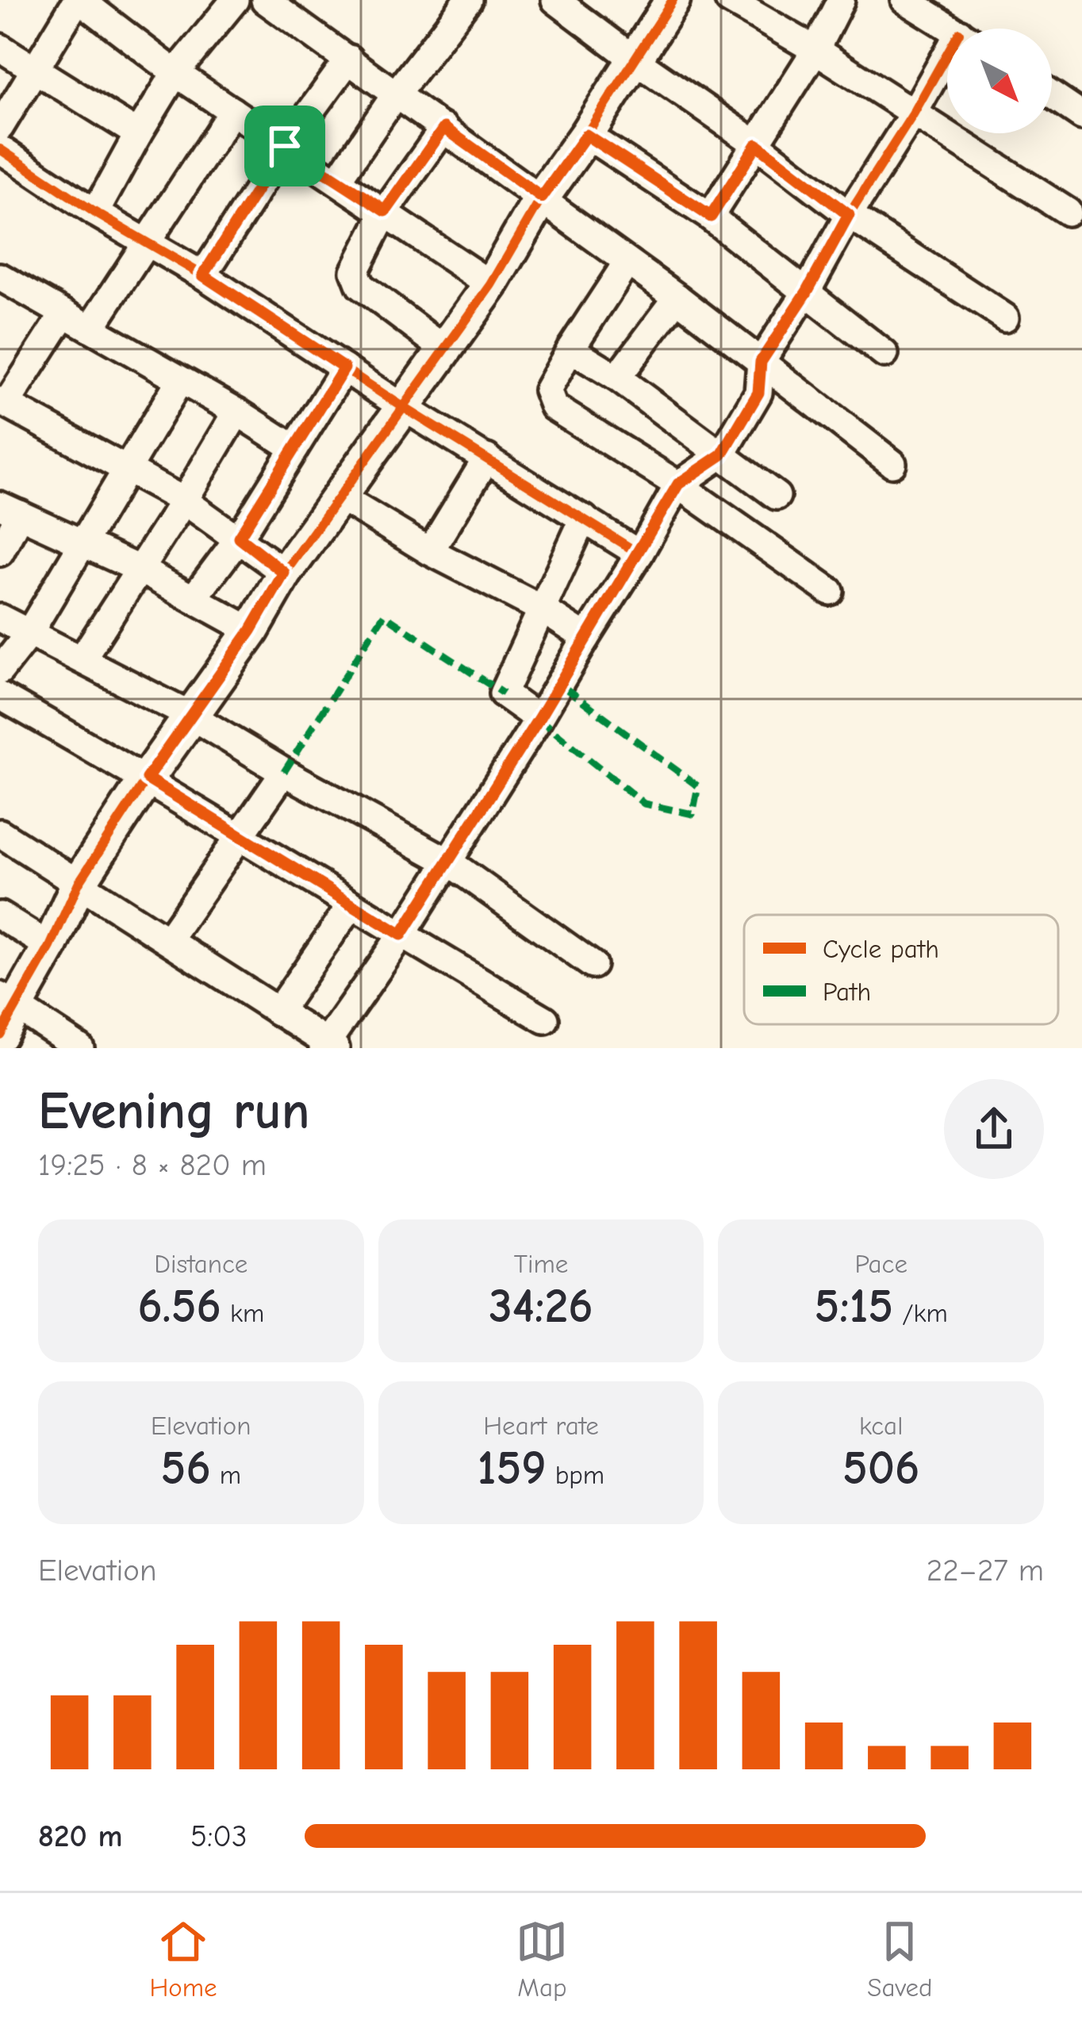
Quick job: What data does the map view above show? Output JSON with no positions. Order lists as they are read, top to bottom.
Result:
{
  "legend": ["Cycle path", "Path"],
  "north": "bottom right",
  "page": {
    "heading": ["Evening run", "19:25 · 8 × 820 m"],
    "stats": [
      ["Distance", "6.56 km"],
      ["Time", "34:26"],
      ["Pace", "5:15 /km"],
      ["Elevation", "56 m"],
      ["Heart rate", "159 bpm"],
      ["kcal", "506"]
    ],
    "chart": ["Elevation", "22–27 m"],
    "list": [
      {
        "name": "820 m",
        "note": "5:03"
      }
    ],
    "tabs": ["Home", "Map", "Saved"]
  }
}
